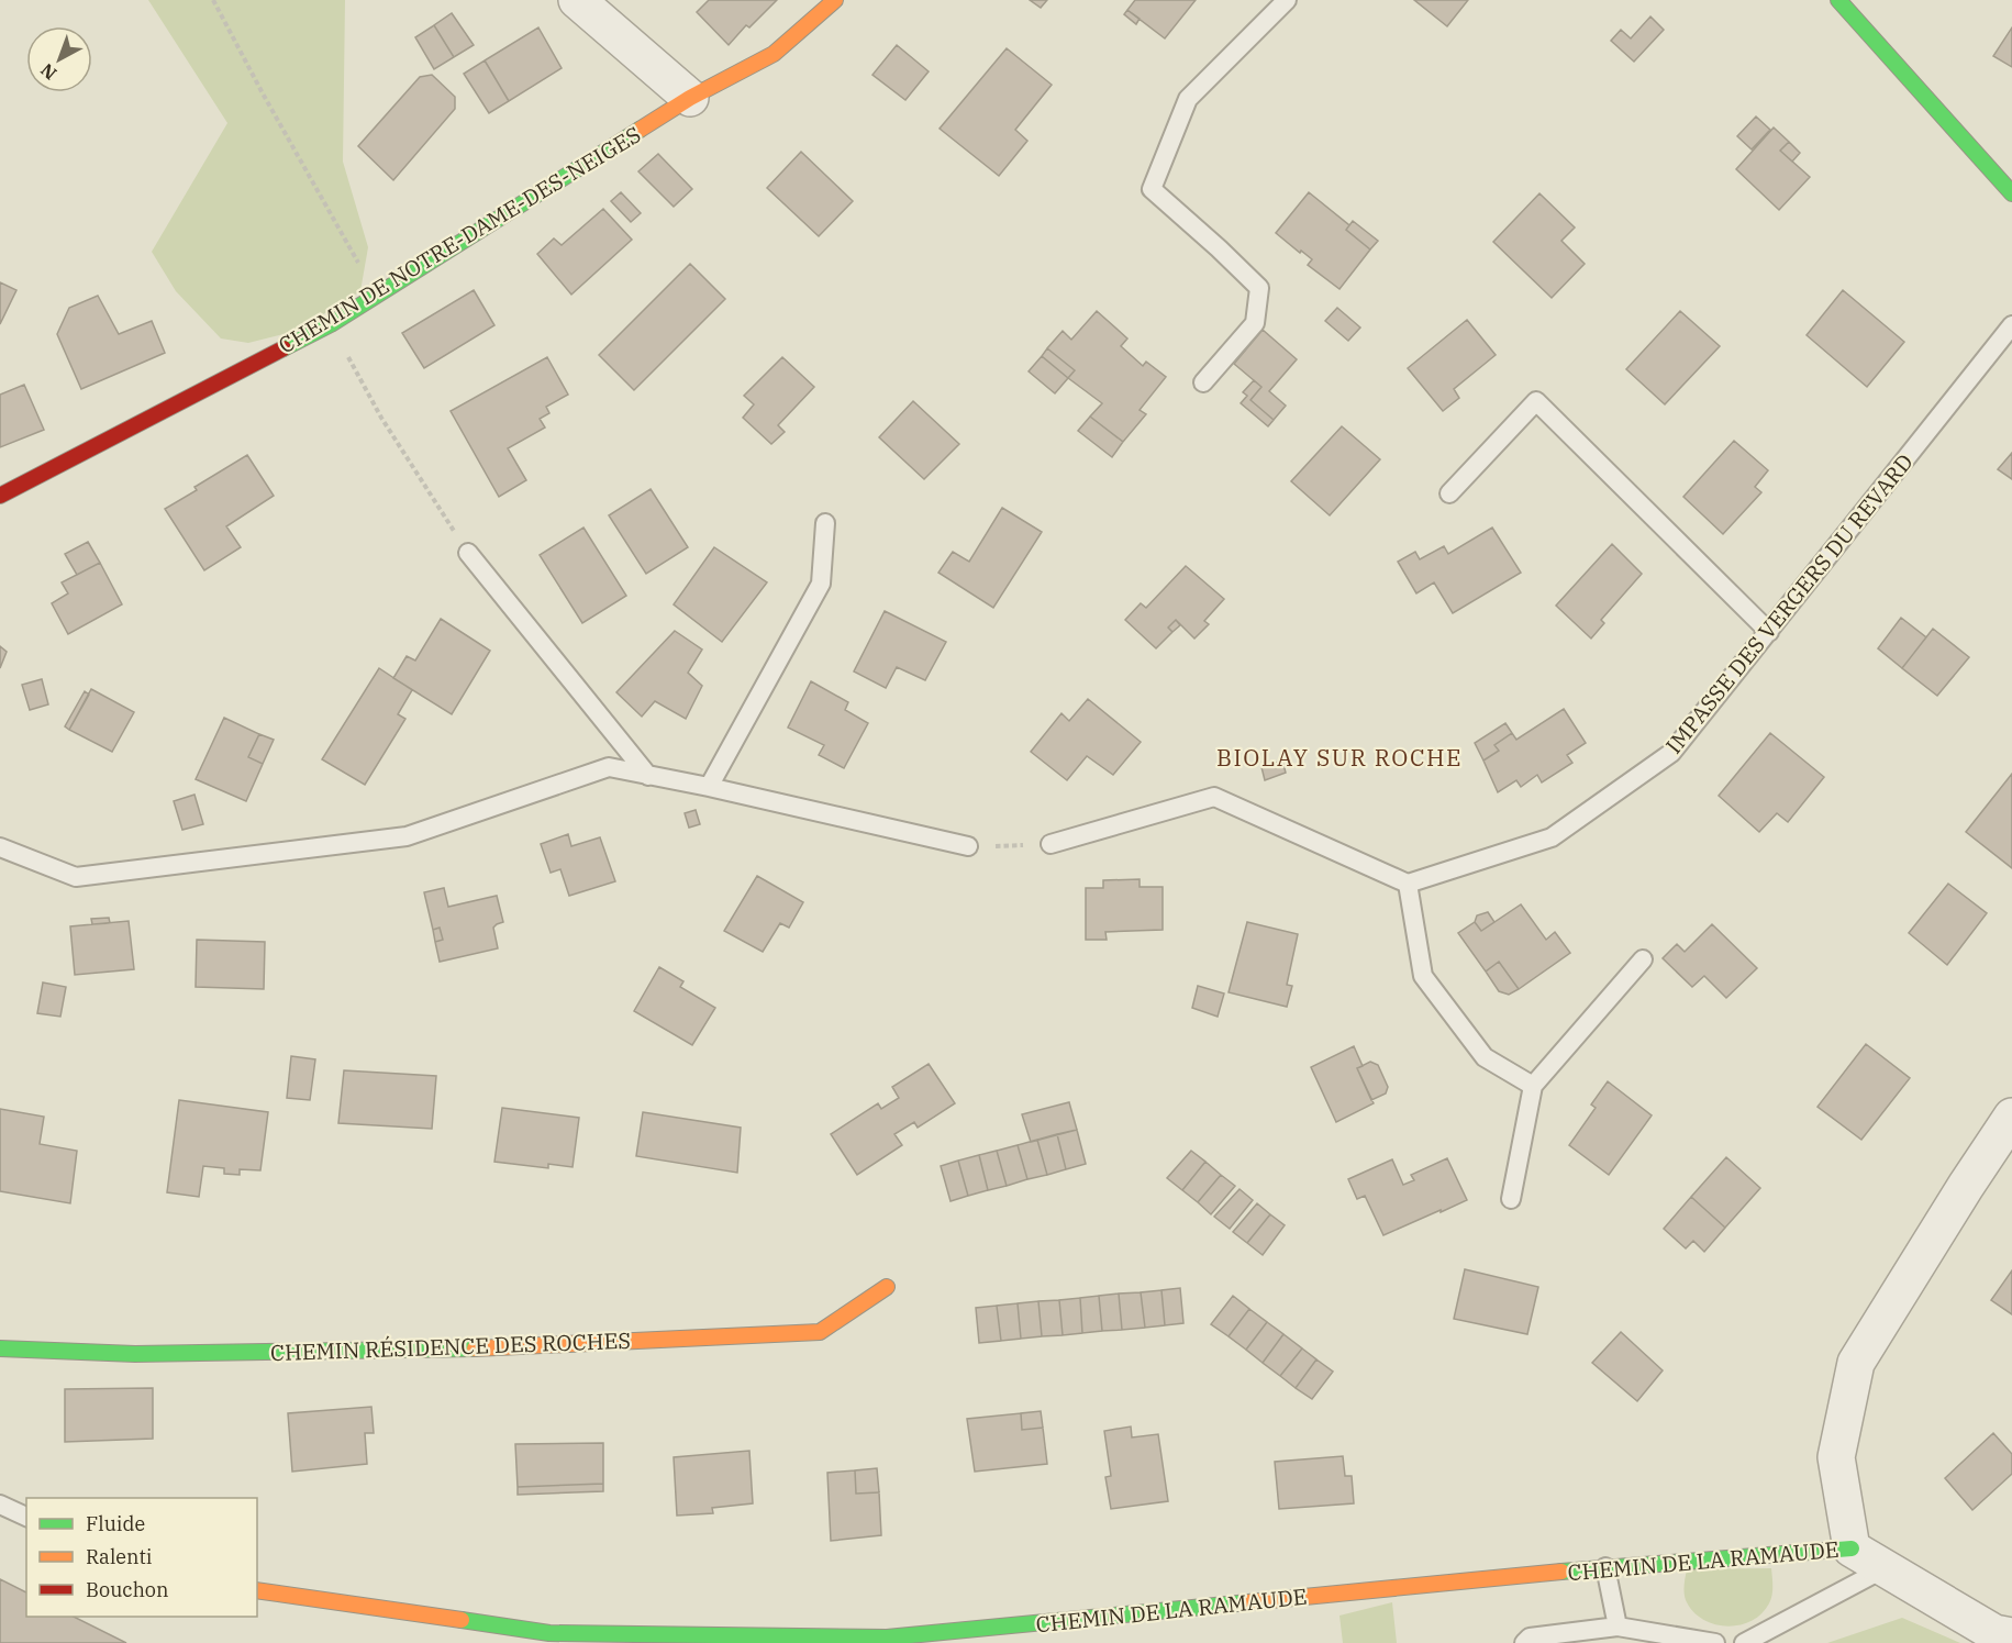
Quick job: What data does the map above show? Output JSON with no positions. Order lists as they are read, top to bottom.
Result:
{
  "streets": {
    "street": ["CHEMIN DE NOTRE-DAME-DES-NEIGES", "CHEMIN RÉSIDENCE DES ROCHES", "CHEMIN DE LA RAMAUDE"],
    "lane": ["IMPASSE DES VERGERS DU REVARD"]
  },
  "districts": ["BIOLAY SUR ROCHE"],
  "legend": ["Fluide", "Ralenti", "Bouchon"],
  "north": "bottom left"
}
